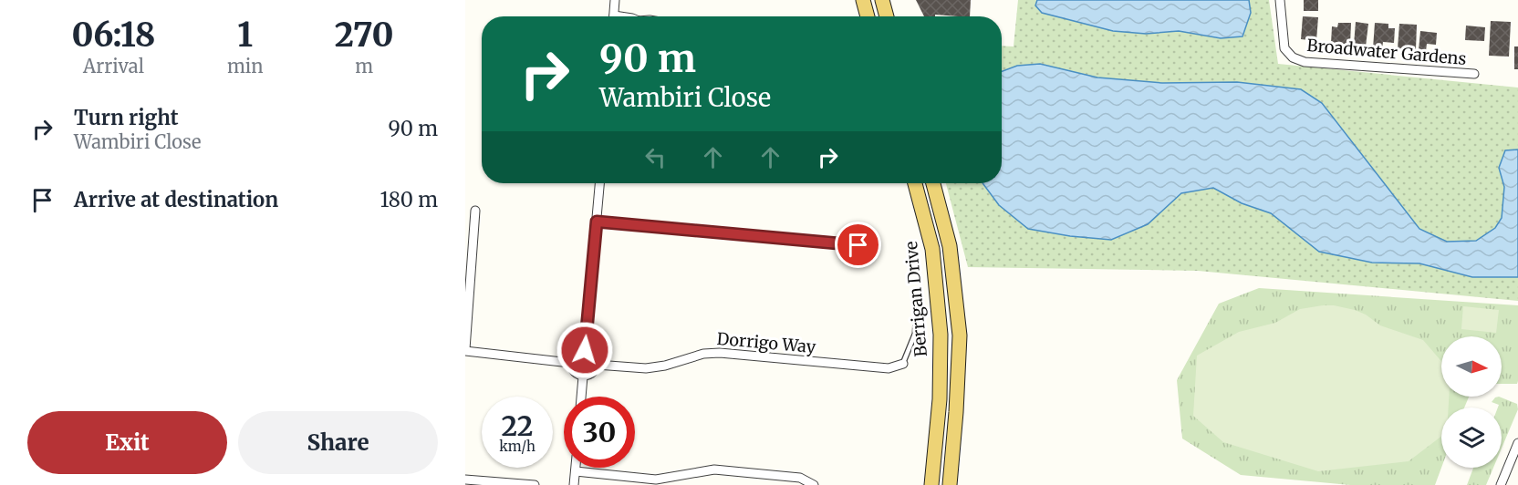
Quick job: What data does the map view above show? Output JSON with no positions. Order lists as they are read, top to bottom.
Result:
{
  "streets": {
    "main road": ["Berrigan Drive"],
    "street": ["Broadwater Gardens", "Dorrigo Way"]
  },
  "north": "right",
  "page": {
    "eta": [
      "06:18",
      "Arrival",
      "1",
      "min",
      "270",
      "m"
    ],
    "turn": ["90 m", "Wambiri Close"],
    "list": [
      {
        "name": "Turn right",
        "note": "Wambiri Close",
        "value": "90 m"
      },
      {
        "name": "Arrive at destination",
        "value": "180 m"
      }
    ],
    "speed": "22 km/h",
    "limit": "30",
    "buttons": ["Exit", "Share"]
  }
}
